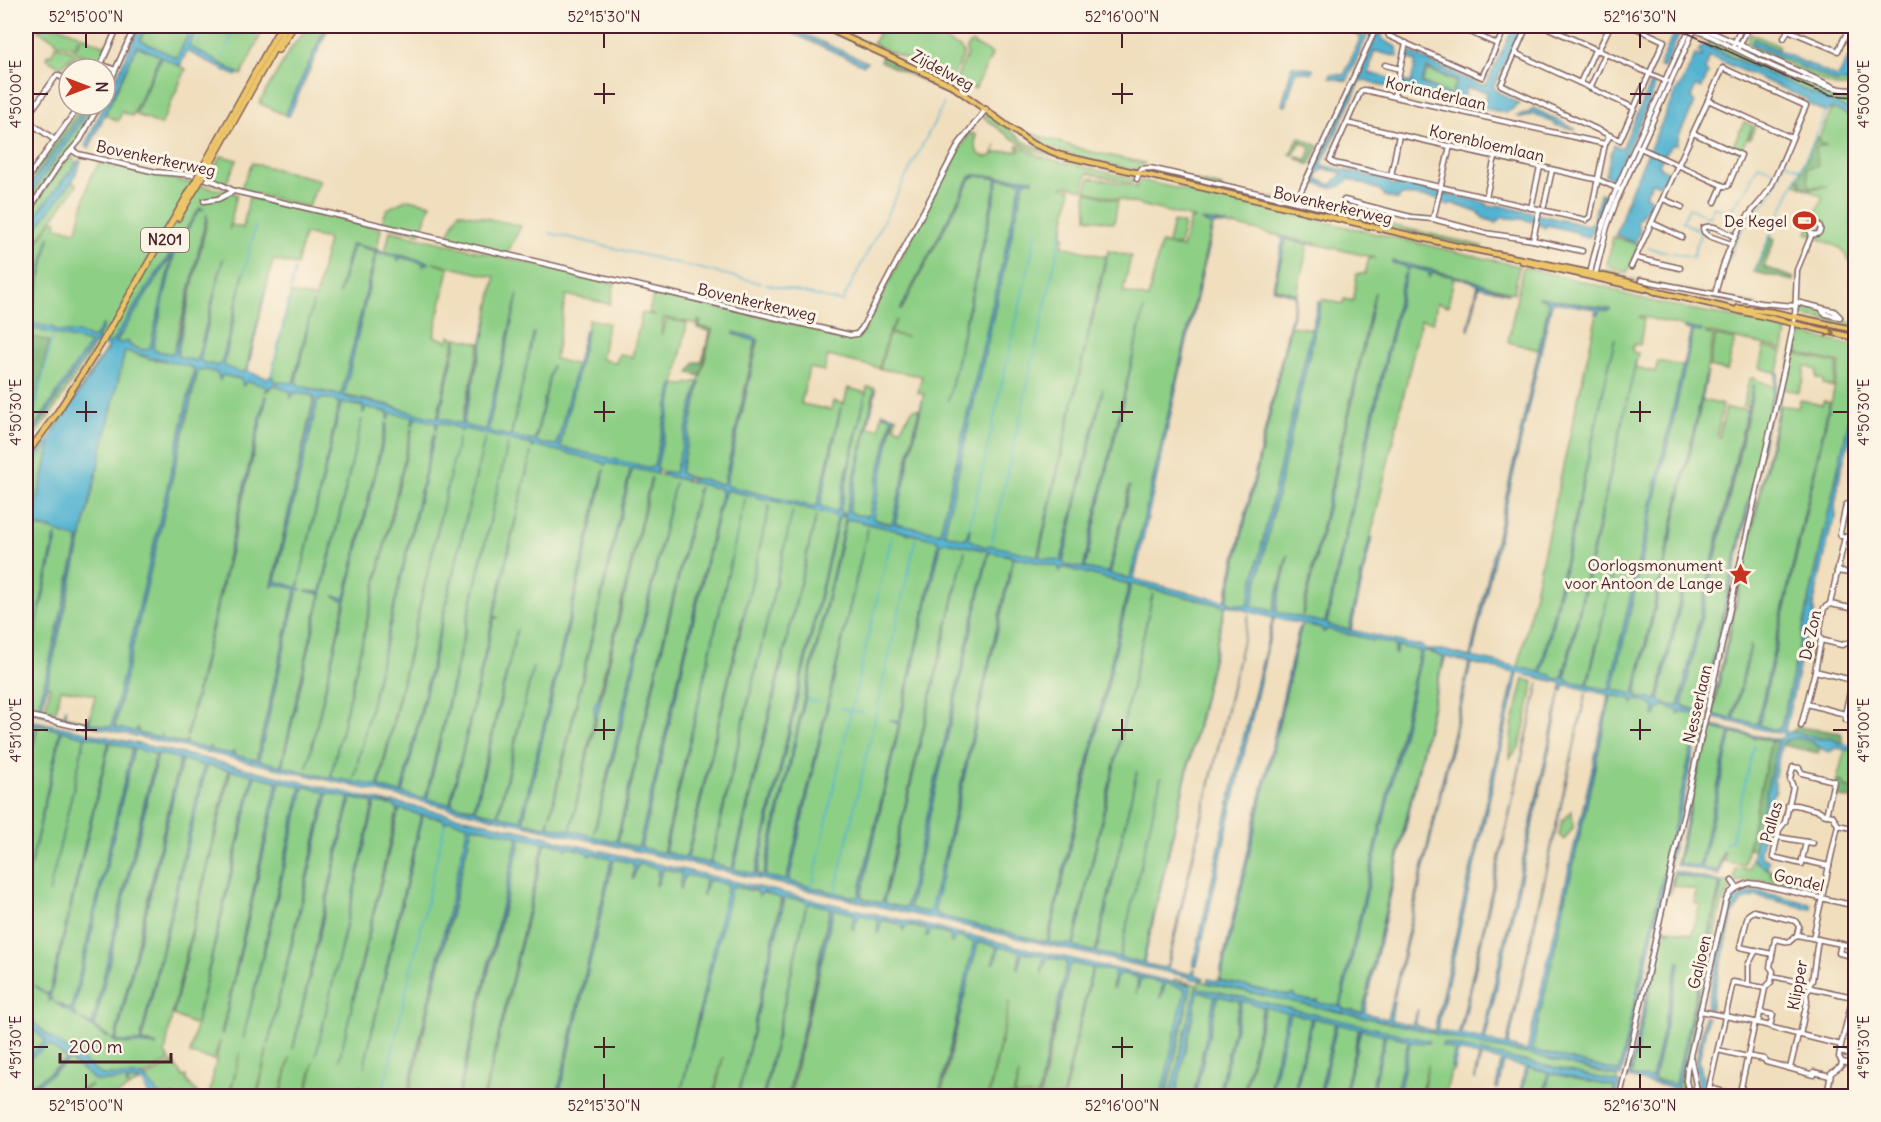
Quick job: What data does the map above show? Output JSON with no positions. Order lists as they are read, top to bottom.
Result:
{
  "streets": {
    "highway": ["N201"],
    "main road": ["Zijdelweg", "Bovenkerkerweg"],
    "street": [
      "Korianderlaan",
      "Korenbloemlaan",
      "De Zon",
      "Nesserlaan",
      "Pallas",
      "Gondel",
      "Galjoen",
      "Klipper"
    ]
  },
  "crossings": [
    ["Zijdelweg", "Bovenkerkerweg"],
    ["Korianderlaan", "Korenbloemlaan"],
    ["Bovenkerkerweg", "Nesserlaan"],
    ["Gondel", "Galjoen"]
  ],
  "places": {
    "sports": ["De Kegel"],
    "place": ["Oorlogsmonument voor Antoon de Lange"]
  },
  "scale_bar": "200 m",
  "north": "right",
  "coordinates": [
    "52°15'00\"N",
    "52°15'30\"N",
    "52°16'00\"N",
    "52°16'30\"N",
    "4°50'00\"E",
    "4°50'30\"E",
    "4°51'00\"E",
    "4°51'30\"E"
  ]
}
